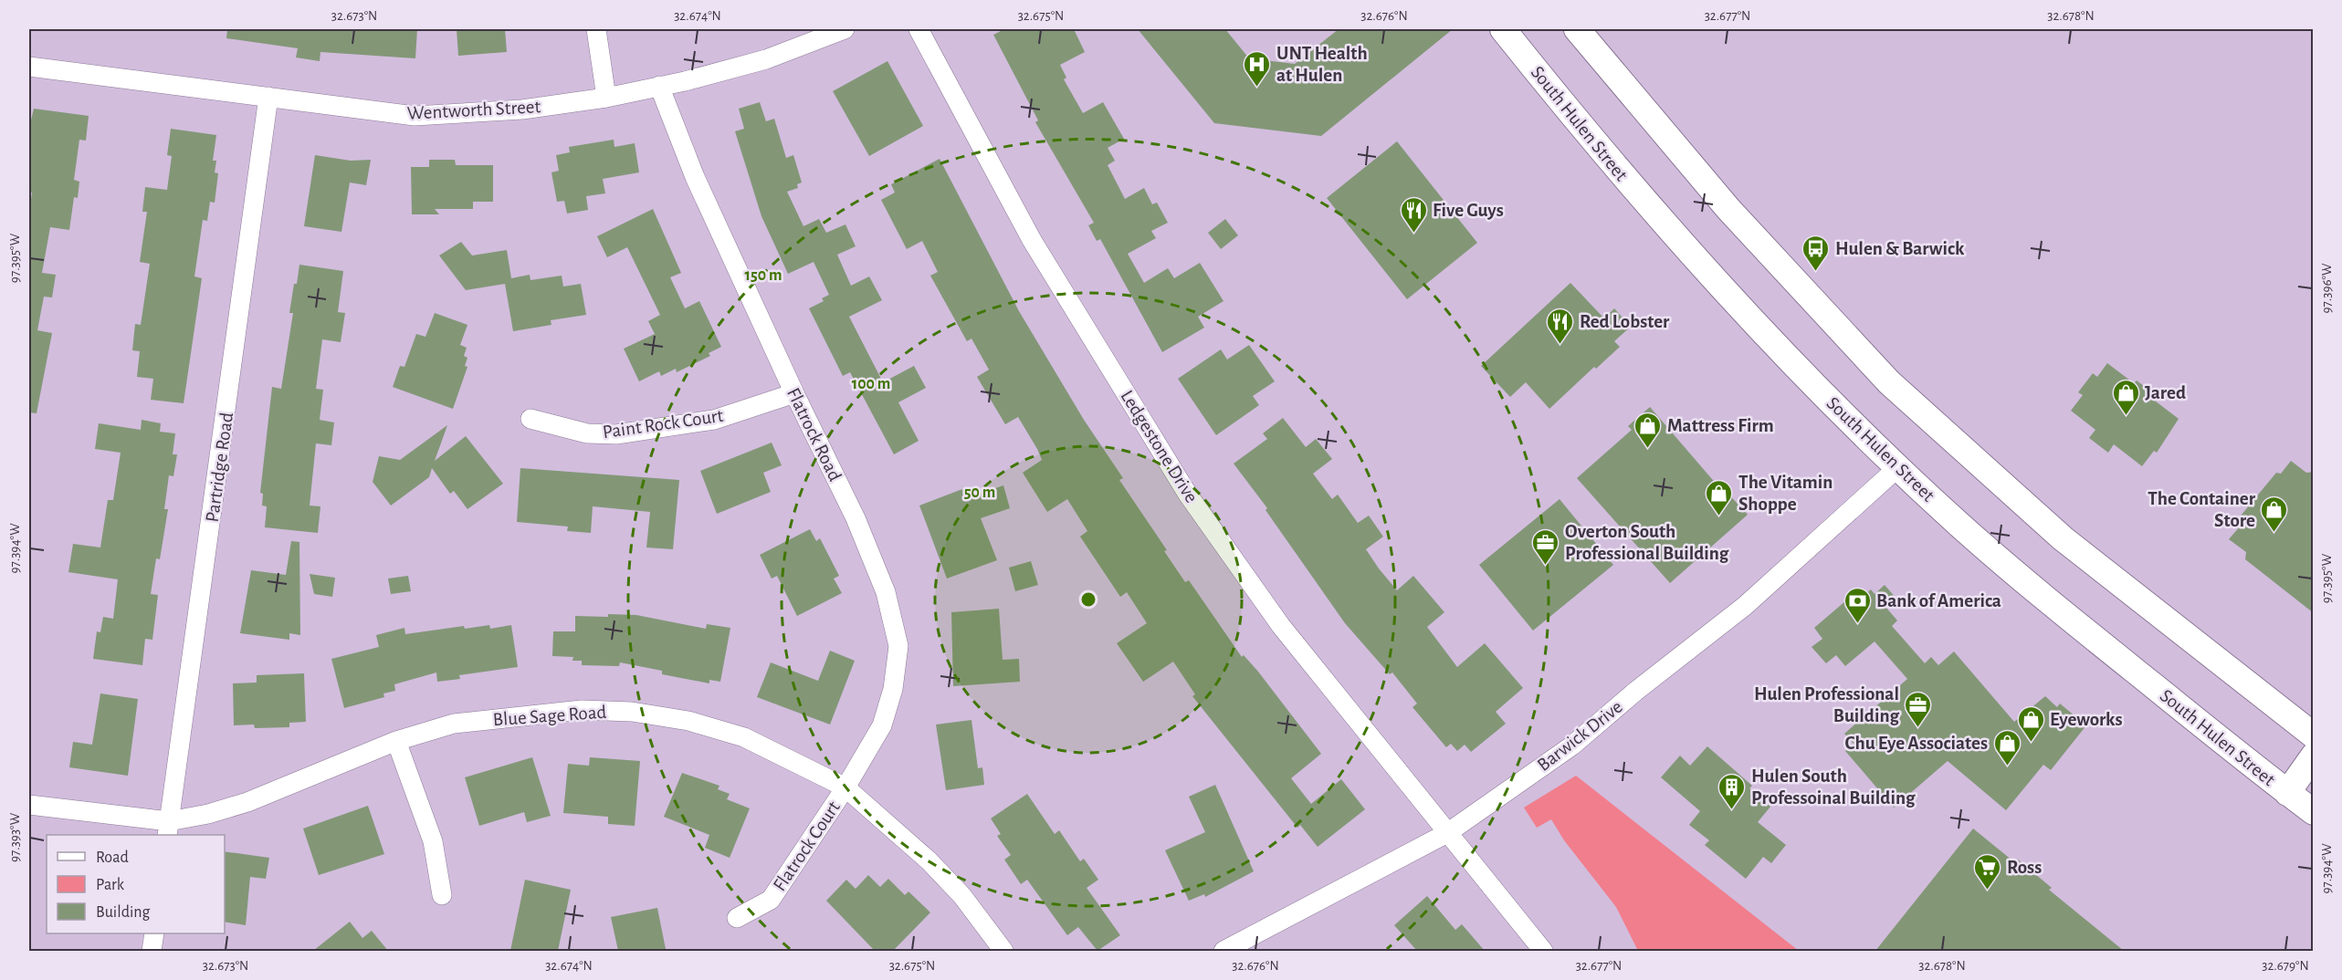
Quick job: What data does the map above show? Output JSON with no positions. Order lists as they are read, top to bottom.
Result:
{
  "streets": {
    "main road": ["South Hulen Street"],
    "street": [
      "Wentworth Street",
      "Paint Rock Court",
      "Flatrock Road",
      "Ledgestone Drive",
      "Partridge Road",
      "Blue Sage Road",
      "Barwick Drive",
      "Flatrock Court"
    ]
  },
  "crossings": [
    ["Wentworth Street", "Flatrock Road"],
    ["Wentworth Street", "Partridge Road"],
    ["South Hulen Street", "Barwick Drive"],
    ["Paint Rock Court", "Flatrock Road"],
    ["Flatrock Road", "Blue Sage Road"],
    ["Flatrock Road", "Flatrock Court"],
    ["Ledgestone Drive", "Barwick Drive"],
    ["Partridge Road", "Blue Sage Road"],
    ["Blue Sage Road", "Flatrock Court"]
  ],
  "places": {
    "hospital": ["UNT Health at Hulen"],
    "restaurant": ["Five Guys", "Red Lobster"],
    "bus stop": ["Hulen & Barwick"],
    "shop": [
      "Jared",
      "Mattress Firm",
      "The Vitamin Shoppe",
      "The Container Store",
      "Eyeworks",
      "Chu Eye Associates"
    ],
    "office": ["Overton South Professional Building", "Hulen Professional Building"],
    "bank": ["Bank of America"],
    "building": ["Hulen South Professoinal Building"],
    "supermarket": ["Ross"]
  },
  "legend": ["Road", "Park", "Building"],
  "coordinates": [
    "32.673°N",
    "32.674°N",
    "32.675°N",
    "32.676°N",
    "32.677°N",
    "32.678°N",
    "97.395°W",
    "97.396°W",
    "97.394°W",
    "97.393°W",
    "32.679°N"
  ],
  "rings": ["150 m", "100 m", "50 m"]
}
